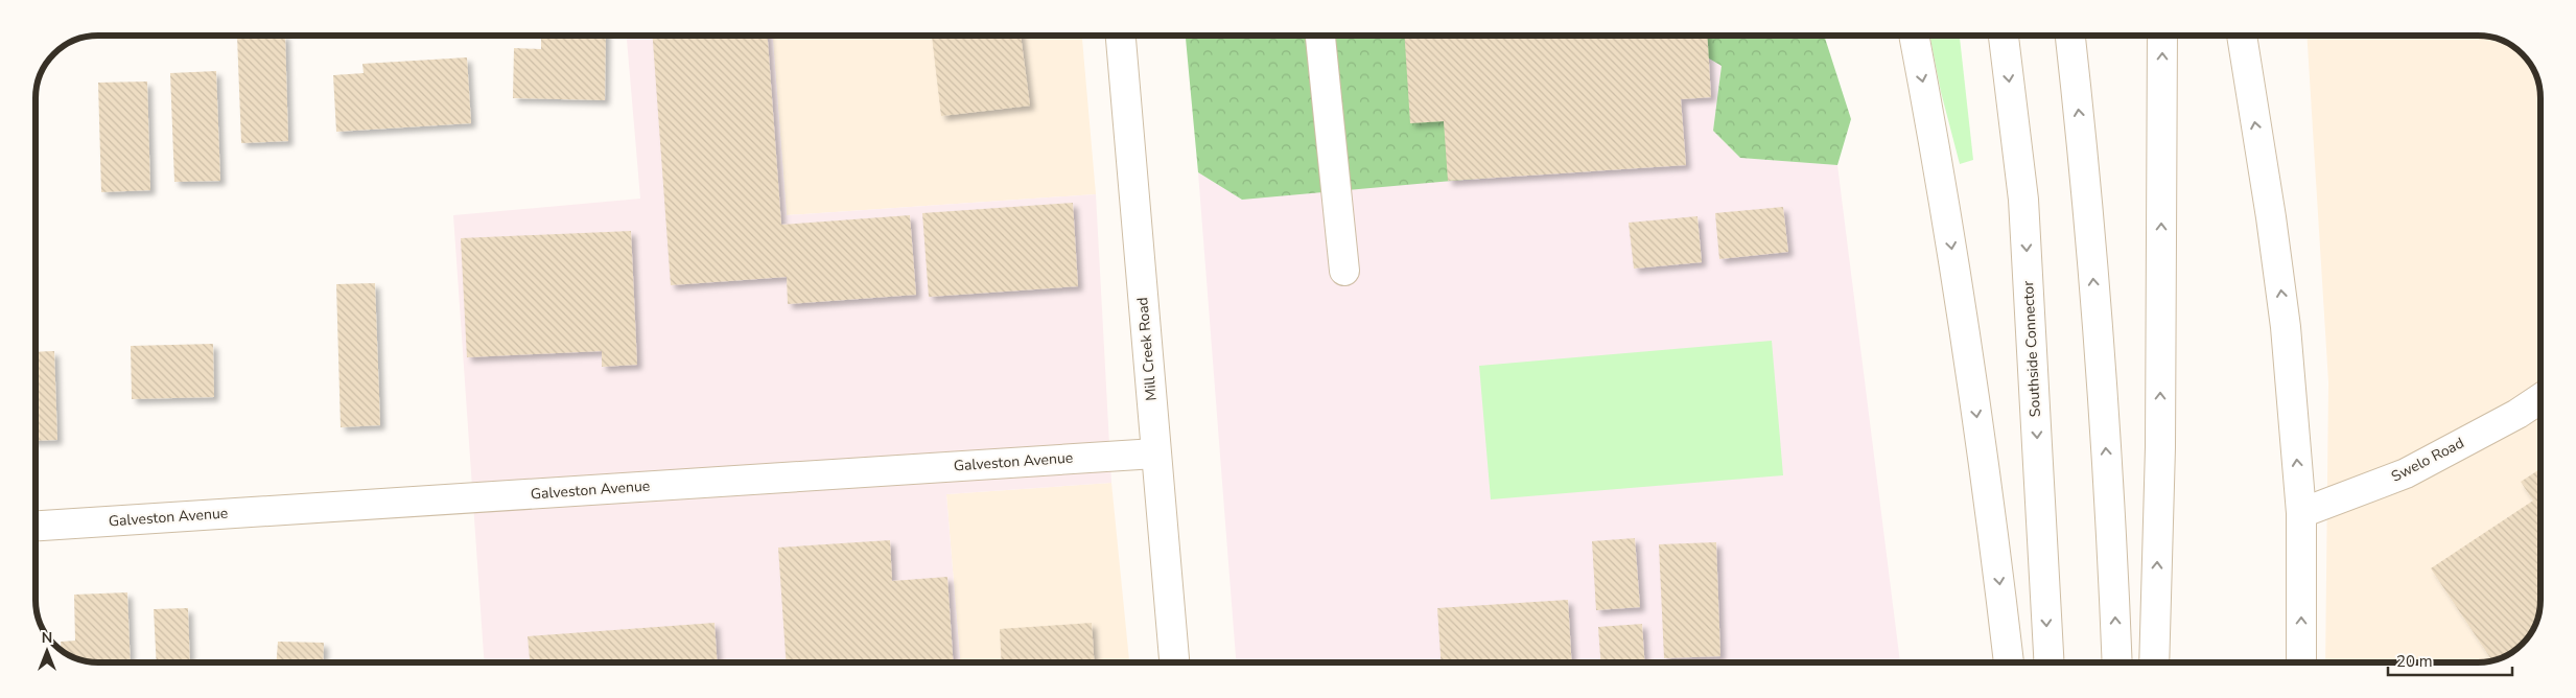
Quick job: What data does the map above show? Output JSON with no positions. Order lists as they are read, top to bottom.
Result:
{
  "streets": {
    "main road": [
      "Mill Creek Road",
      "Southside Connector",
      "Swelo Road",
      "Galveston Avenue"
    ]
  },
  "crossings": [
    ["Mill Creek Road", "Galveston Avenue"]
  ],
  "scale_bar": "20 m",
  "north": "top"
}
